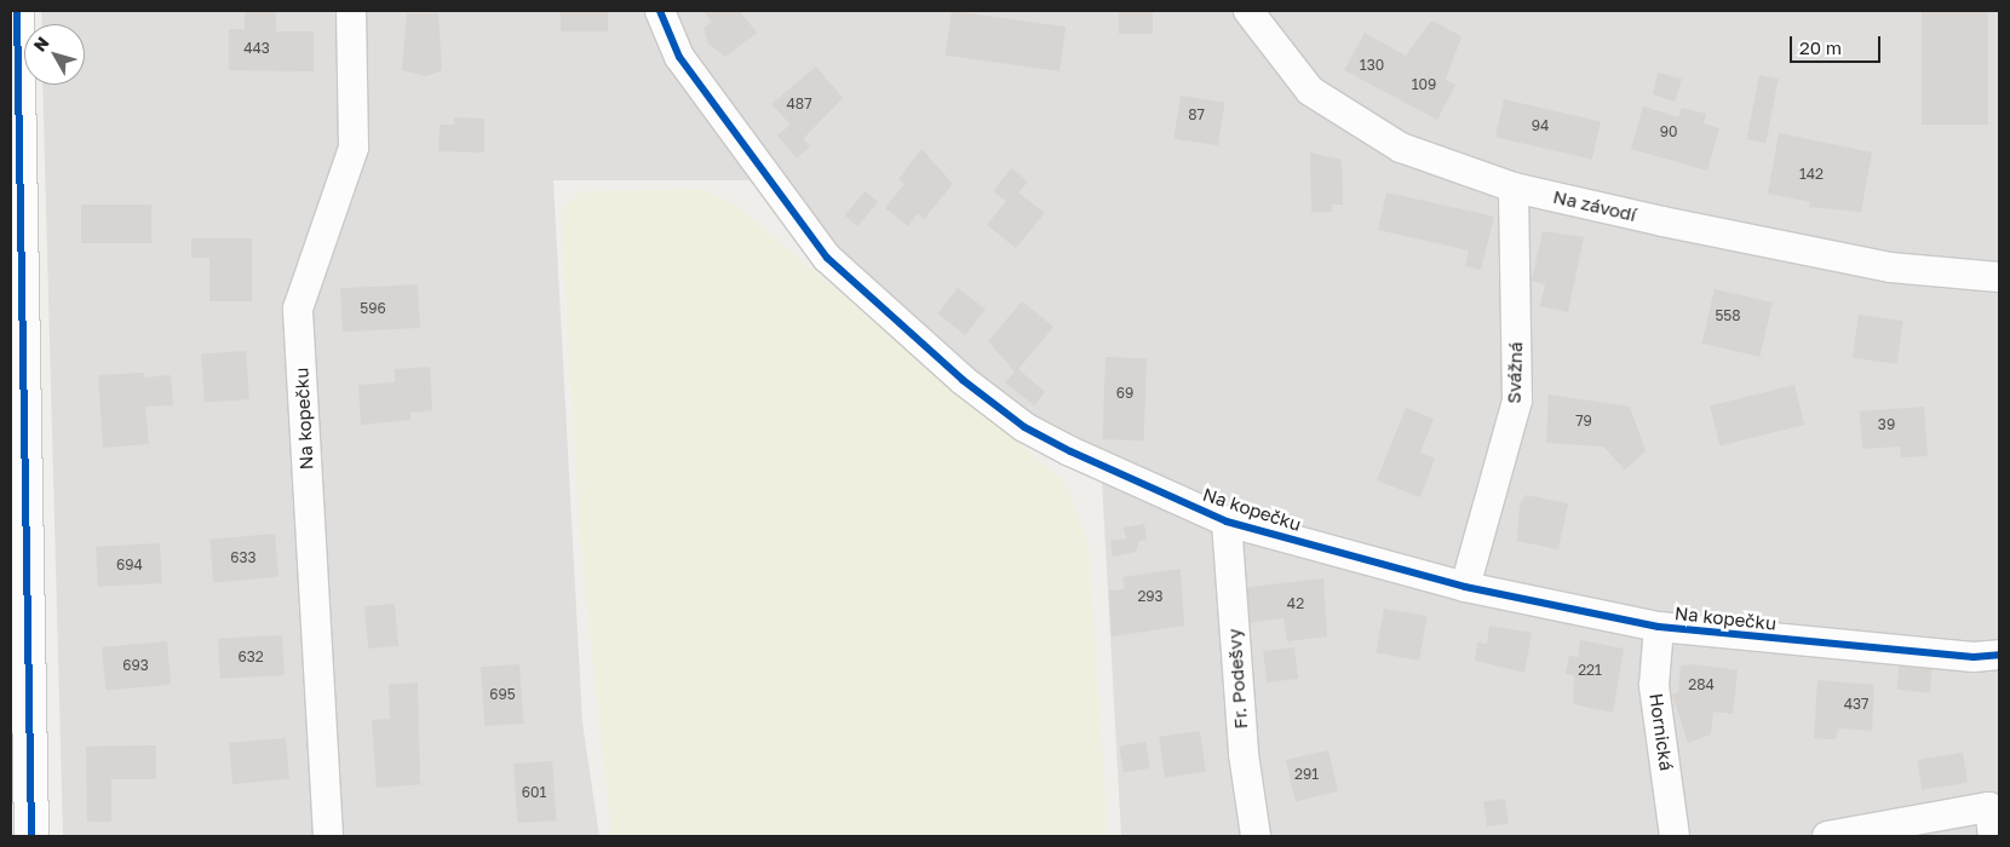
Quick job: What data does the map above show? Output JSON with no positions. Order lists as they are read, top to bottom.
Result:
{
  "streets": {
    "street": [
      "Na závodí",
      "Svážná",
      "Na kopečku",
      "Fr. Podešvy",
      "Hornická"
    ]
  },
  "crossings": [
    ["Na závodí", "Svážná"],
    ["Svážná", "Na kopečku"],
    ["Na kopečku", "Fr. Podešvy"],
    ["Na kopečku", "Hornická"]
  ],
  "house_numbers": [
    "443",
    "130",
    "109",
    "487",
    "87",
    "94",
    "90",
    "142",
    "596",
    "558",
    "69",
    "79",
    "39",
    "633",
    "694",
    "293",
    "42",
    "632",
    "693",
    "221",
    "284",
    "695",
    "437",
    "291",
    "601"
  ],
  "scale_bar": "20 m",
  "north": "top left"
}
